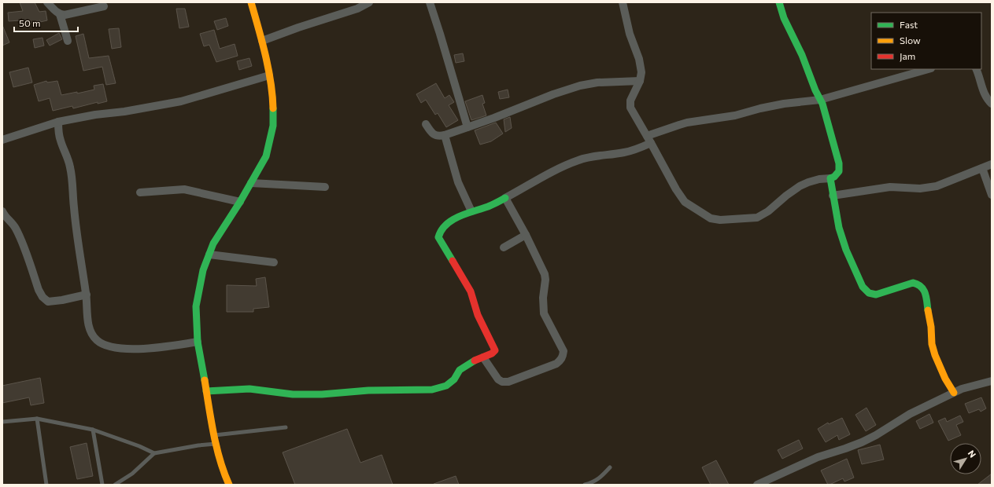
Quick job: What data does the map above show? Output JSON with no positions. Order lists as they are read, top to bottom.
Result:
{
  "legend": ["Fast", "Slow", "Jam"],
  "scale_bar": "50 m",
  "north": "top right"
}
